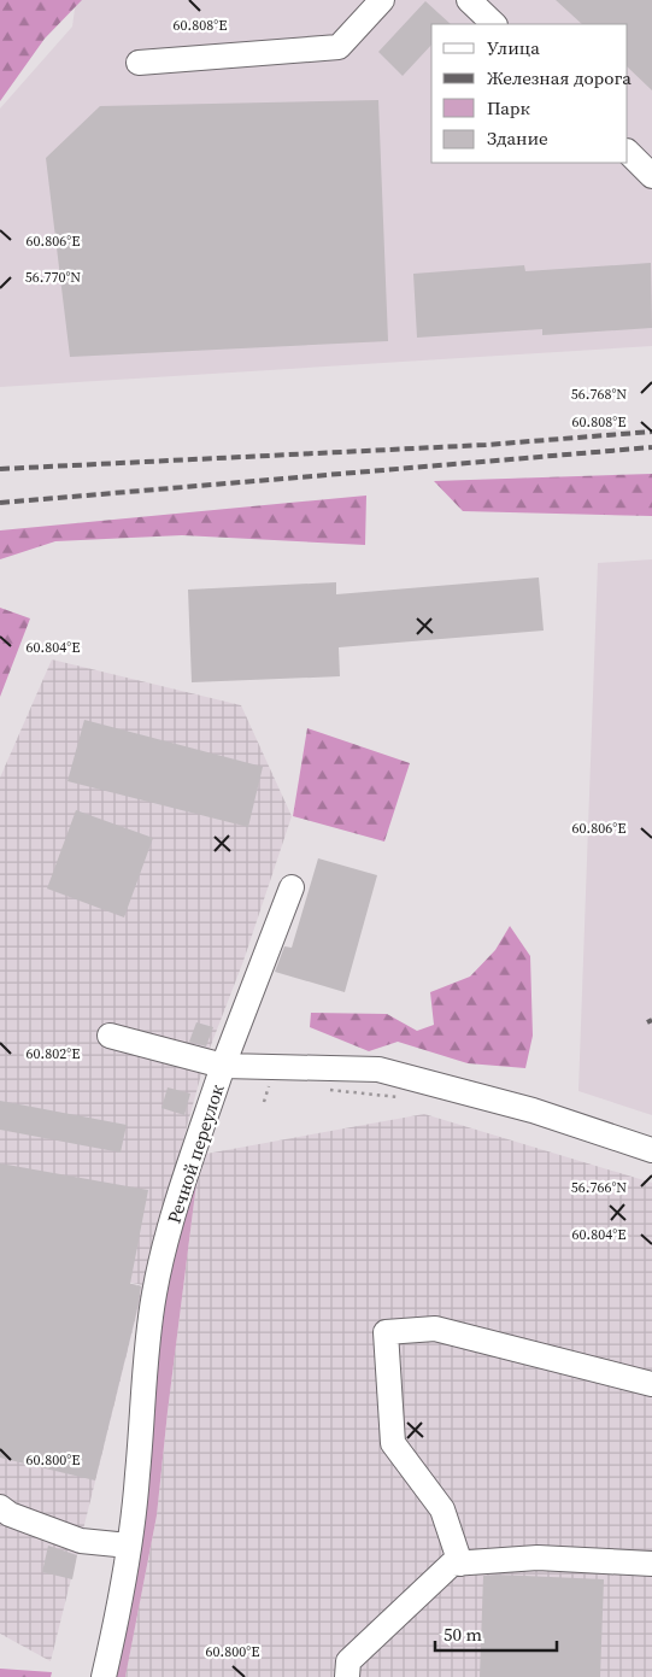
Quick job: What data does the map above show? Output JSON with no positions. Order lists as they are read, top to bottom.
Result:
{
  "streets": {
    "street": ["Речной переулок"]
  },
  "legend": [
    "Улица",
    "Железная дорога",
    "Парк",
    "Здание"
  ],
  "scale_bar": "50 m",
  "coordinates": [
    "60.808°E",
    "60.806°E",
    "56.770°N",
    "56.768°N",
    "60.804°E",
    "60.802°E",
    "56.766°N",
    "60.800°E"
  ]
}
